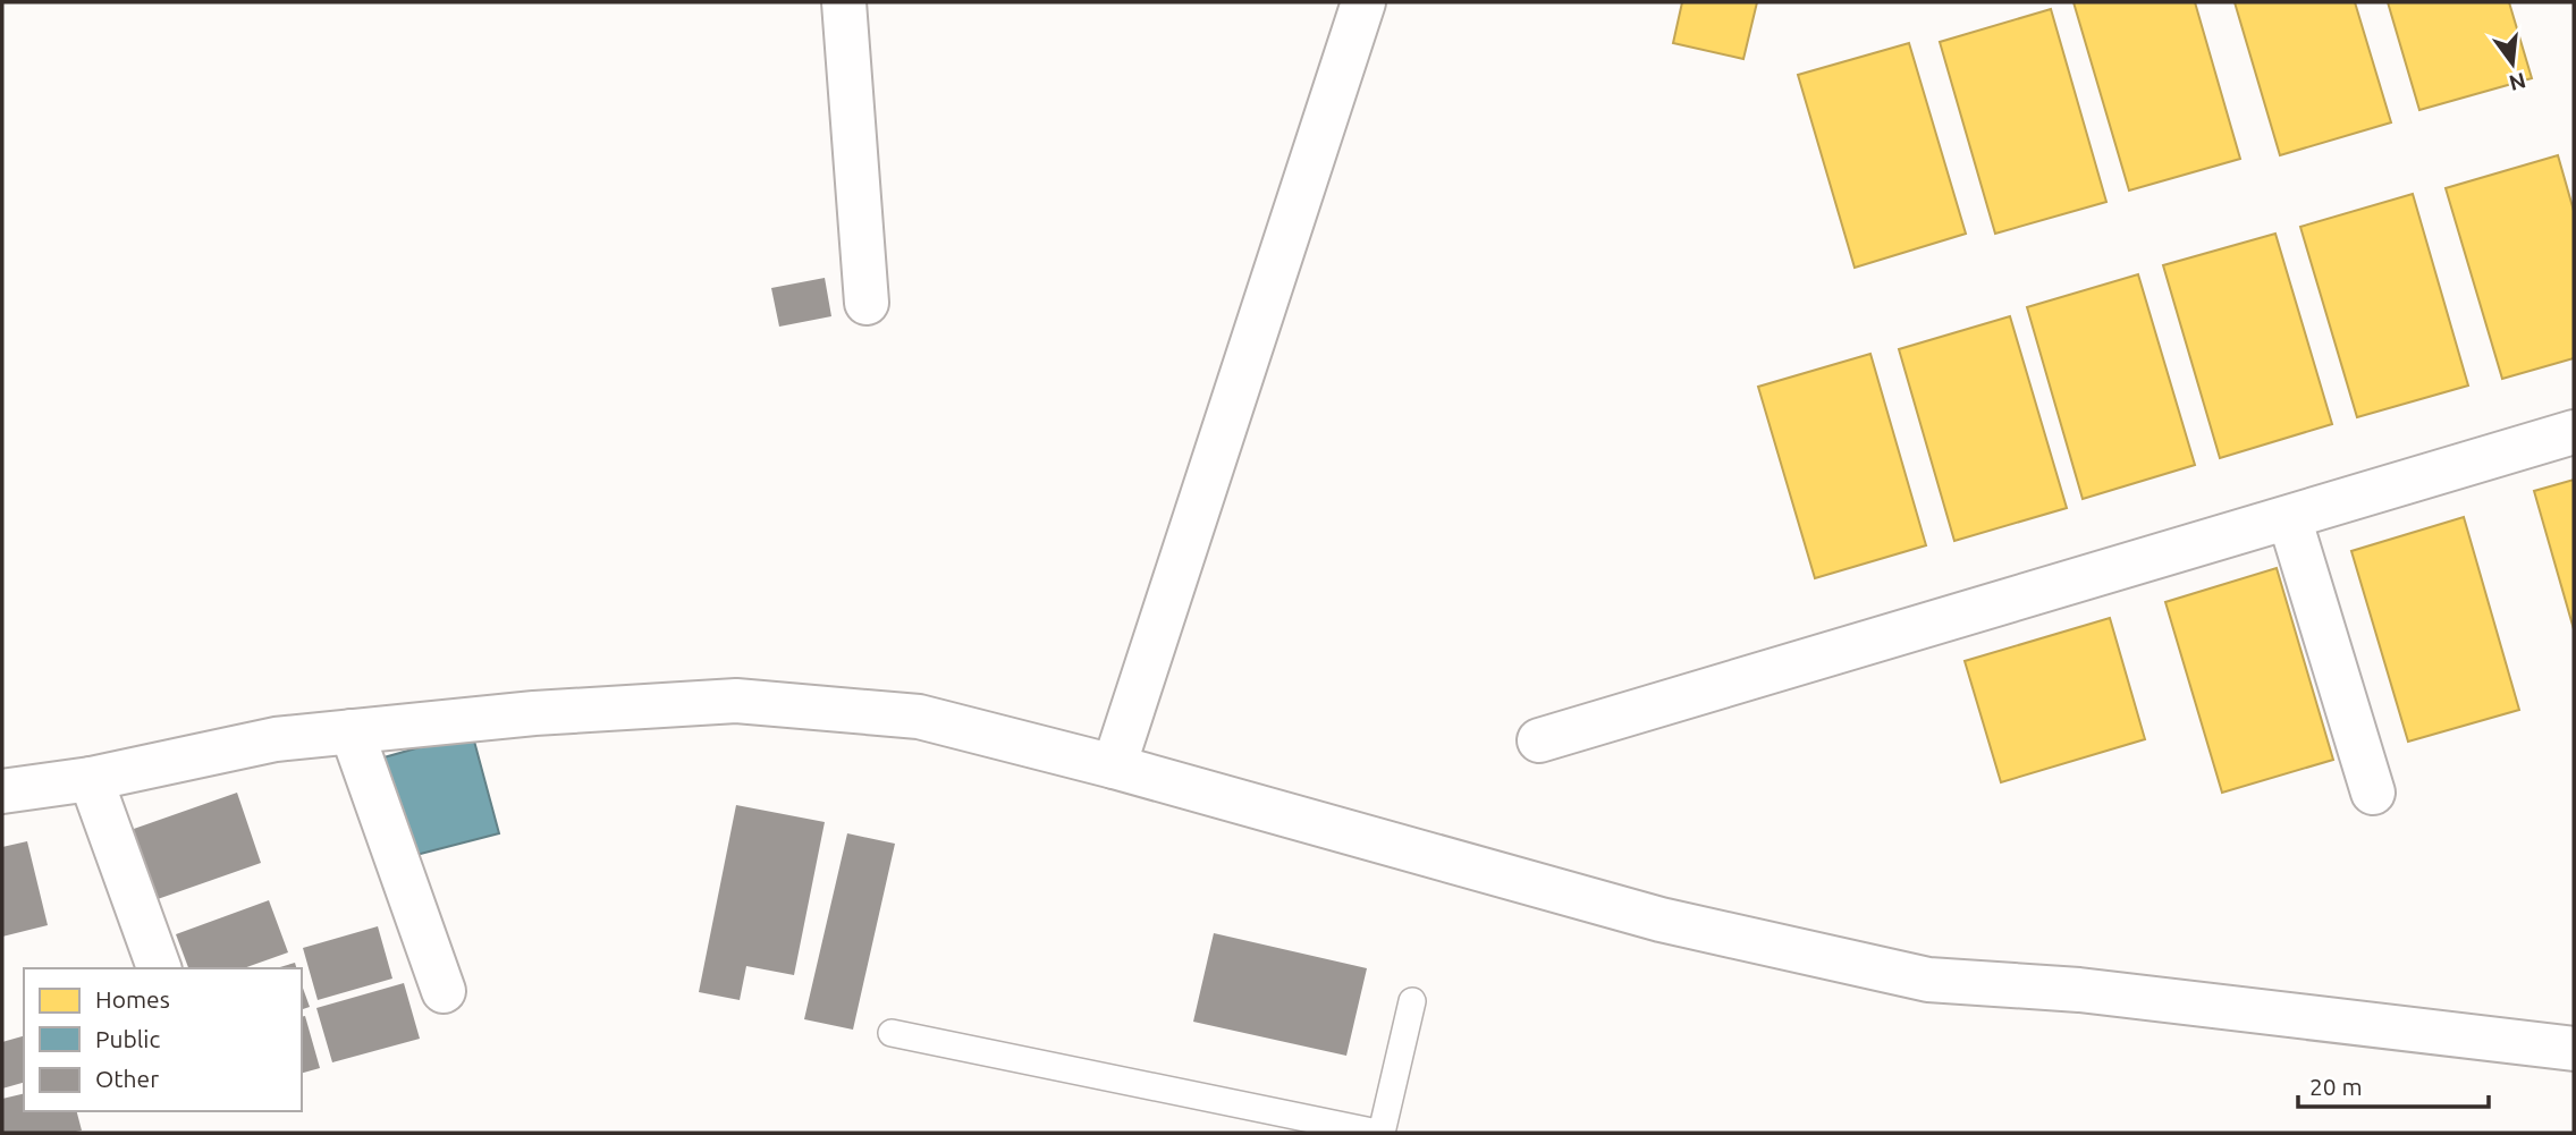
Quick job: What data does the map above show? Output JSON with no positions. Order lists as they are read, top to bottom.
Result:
{
  "legend": ["Homes", "Public", "Other"],
  "scale_bar": "20 m",
  "north": "bottom"
}
